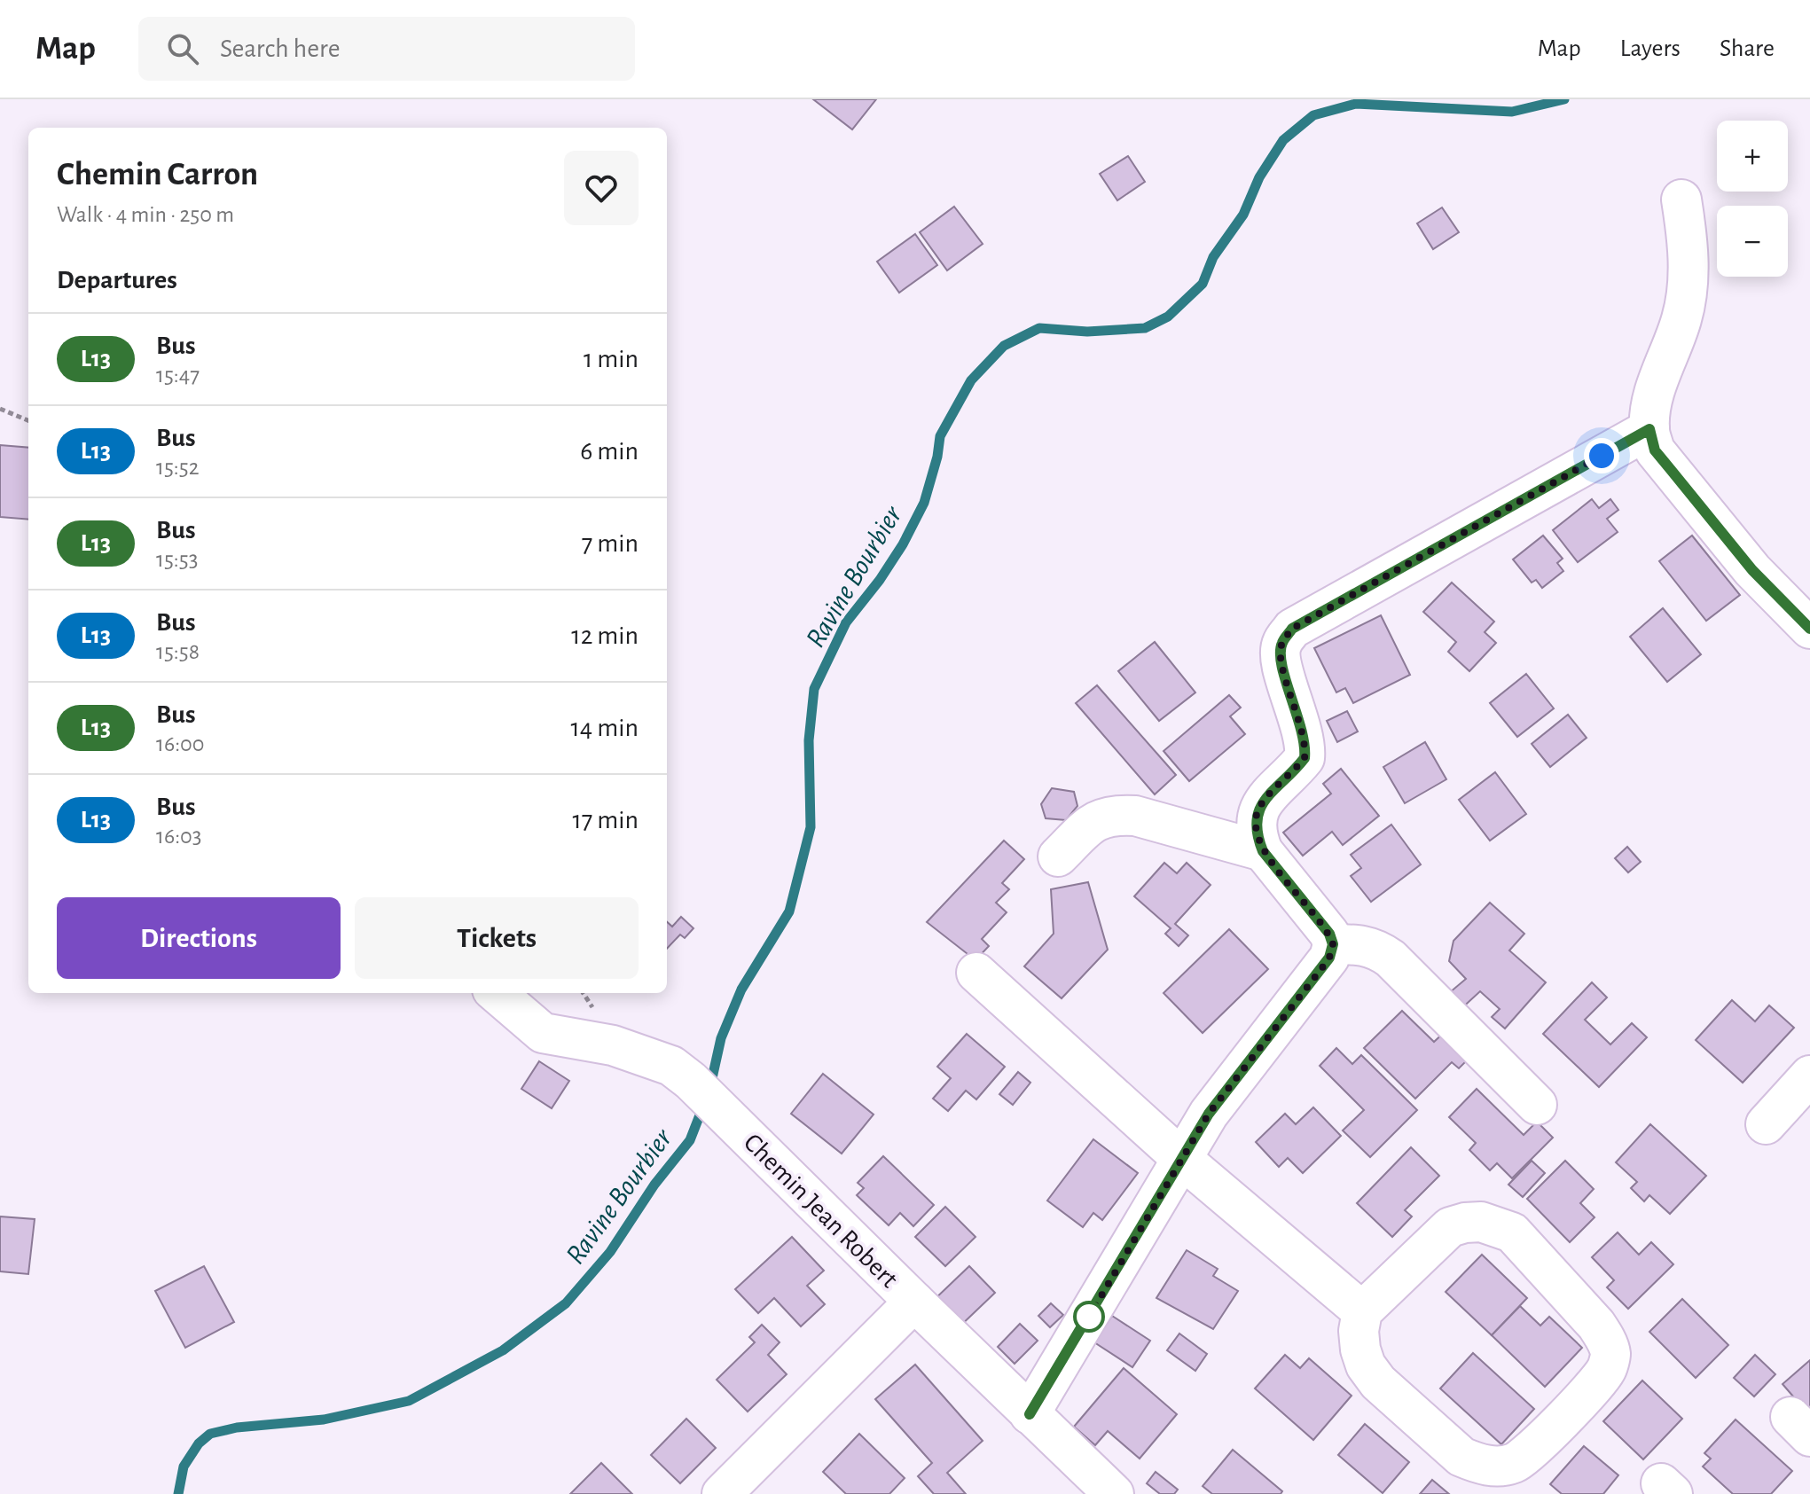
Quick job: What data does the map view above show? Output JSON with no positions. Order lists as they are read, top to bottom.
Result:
{
  "streets": {
    "street": ["Chemin Jean Robert"]
  },
  "water": ["Ravine Bourbier"],
  "lines": ["bus line L13"],
  "page": {
    "header": "Map",
    "search": "Search here",
    "nav": ["Map", "Layers", "Share"],
    "map_buttons": ["+", "−"],
    "heading": [
      ["Chemin Carron", "Walk · 4 min · 250 m"],
      "Departures"
    ],
    "list": [
      {
        "mark": "L13",
        "name": "Bus",
        "note": "15:47",
        "value": "1 min"
      },
      {
        "mark": "L13",
        "name": "Bus",
        "note": "15:52",
        "value": "6 min"
      },
      {
        "mark": "L13",
        "name": "Bus",
        "note": "15:53",
        "value": "7 min"
      },
      {
        "mark": "L13",
        "name": "Bus",
        "note": "15:58",
        "value": "12 min"
      },
      {
        "mark": "L13",
        "name": "Bus",
        "note": "16:00",
        "value": "14 min"
      },
      {
        "mark": "L13",
        "name": "Bus",
        "note": "16:03",
        "value": "17 min"
      }
    ],
    "buttons": ["Directions", "Tickets"]
  }
}
